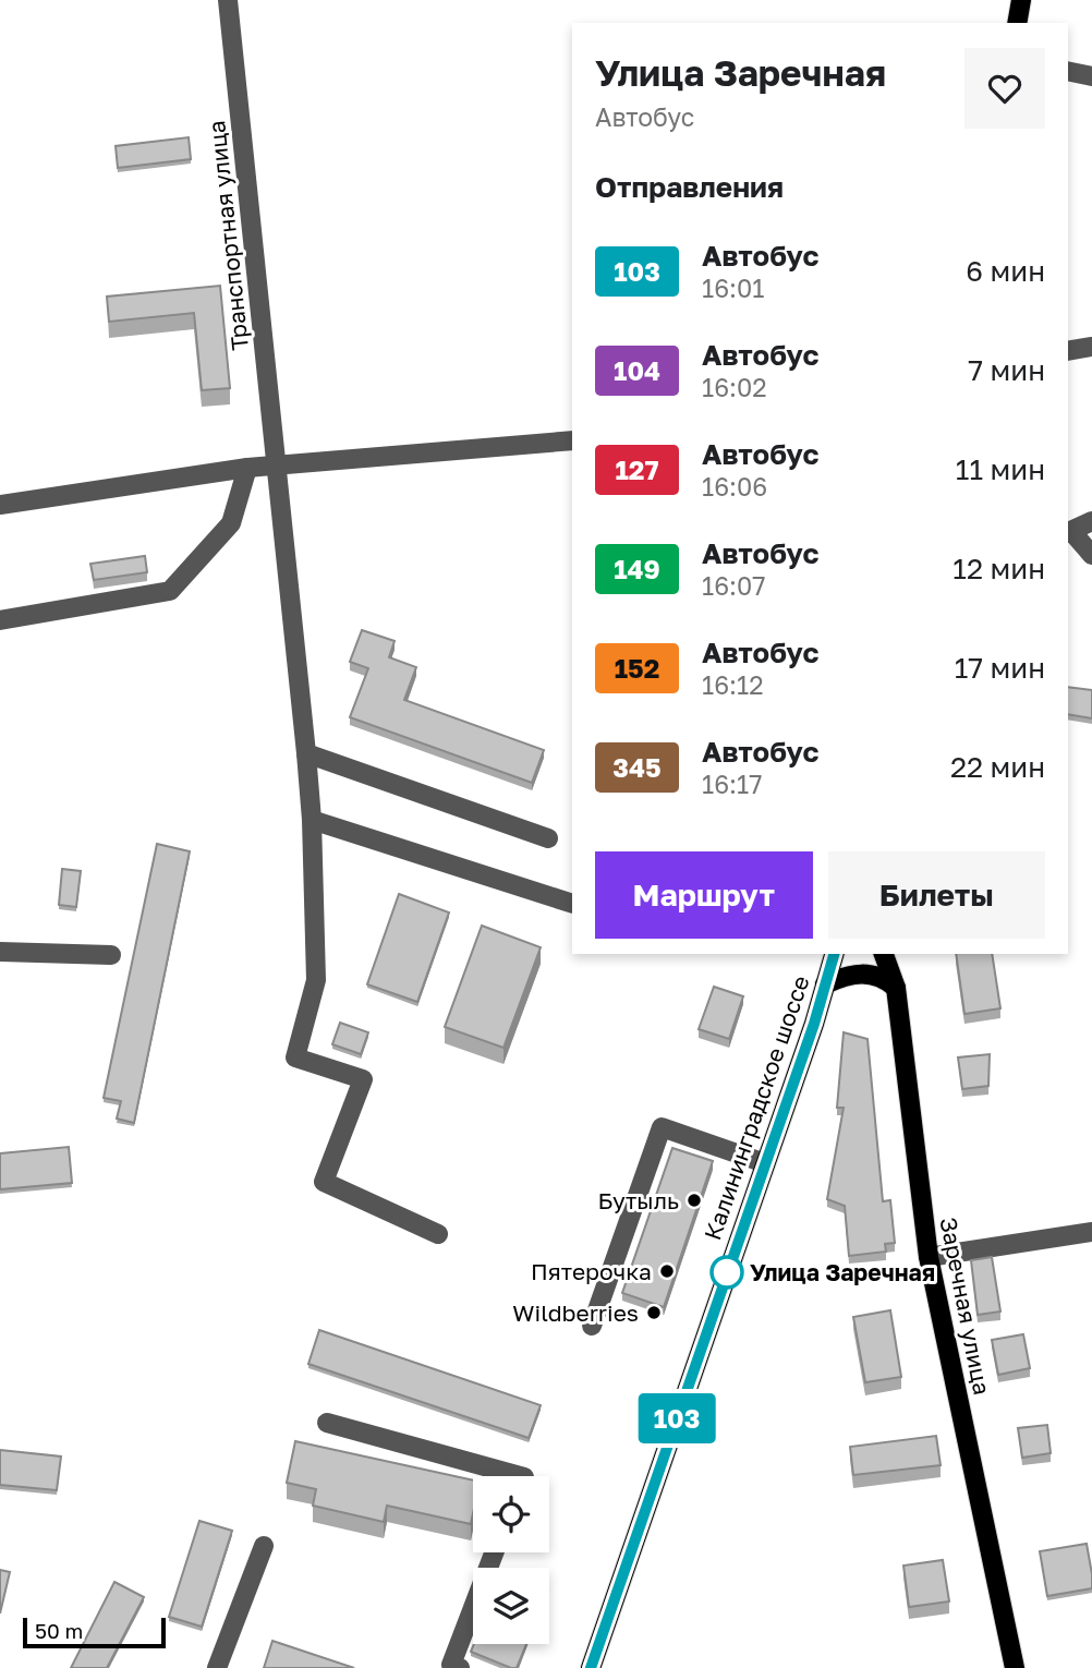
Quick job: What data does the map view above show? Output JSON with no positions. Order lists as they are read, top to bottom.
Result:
{
  "streets": {
    "main road": ["Калининградское шоссе", "Заречная улица"],
    "street": ["Транспортная улица"]
  },
  "places": [
    "Бутыль",
    "Пятерочка",
    "Улица Заречная",
    "Wildberries"
  ],
  "lines": ["bus line 103"],
  "scale_bar": "50 m",
  "page": {
    "on_map": "103",
    "heading": [
      ["Улица Заречная", "Автобус"],
      "Отправления"
    ],
    "list": [
      {
        "mark": "103",
        "name": "Автобус",
        "note": "16:01",
        "value": "6 мин"
      },
      {
        "mark": "104",
        "name": "Автобус",
        "note": "16:02",
        "value": "7 мин"
      },
      {
        "mark": "127",
        "name": "Автобус",
        "note": "16:06",
        "value": "11 мин"
      },
      {
        "mark": "149",
        "name": "Автобус",
        "note": "16:07",
        "value": "12 мин"
      },
      {
        "mark": "152",
        "name": "Автобус",
        "note": "16:12",
        "value": "17 мин"
      },
      {
        "mark": "345",
        "name": "Автобус",
        "note": "16:17",
        "value": "22 мин"
      }
    ],
    "buttons": ["Маршрут", "Билеты"],
    "scale": "50 m"
  }
}
